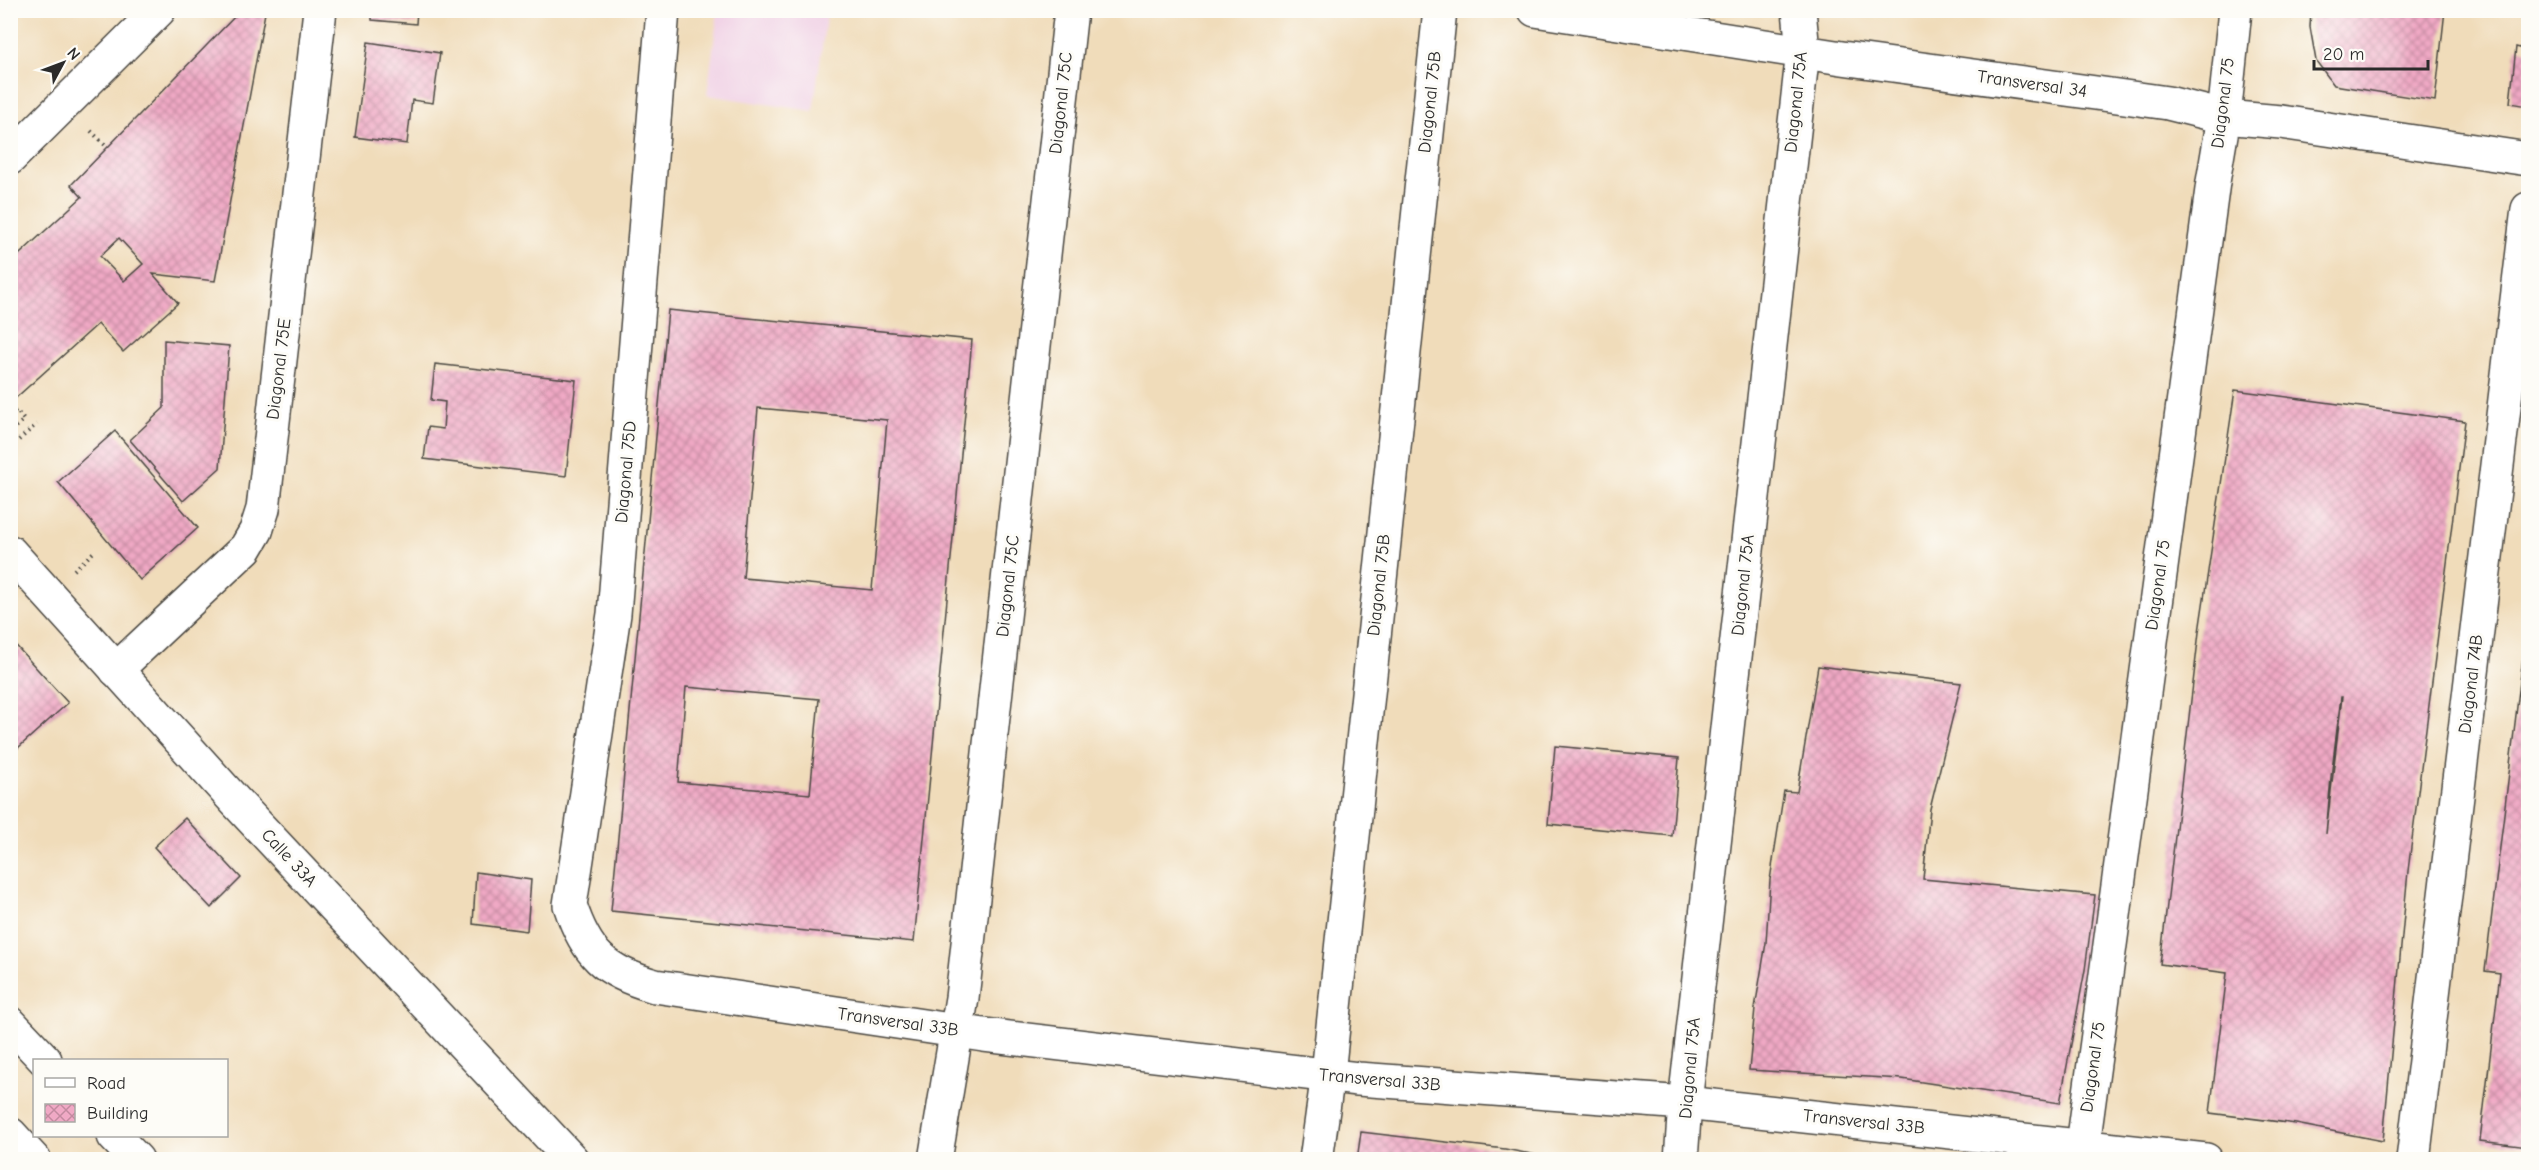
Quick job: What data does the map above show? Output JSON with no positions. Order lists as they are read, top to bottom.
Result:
{
  "streets": {
    "street": [
      "Transversal 34",
      "Diagonal 75B",
      "Diagonal 75A",
      "Diagonal 75C",
      "Diagonal 75",
      "Diagonal 75E",
      "Diagonal 75D",
      "Diagonal 74B",
      "Calle 33A",
      "Transversal 33B"
    ]
  },
  "crossings": [
    ["Transversal 34", "Diagonal 75A"],
    ["Transversal 34", "Diagonal 75"],
    ["Diagonal 75B", "Transversal 33B"],
    ["Diagonal 75A", "Transversal 33B"],
    ["Diagonal 75C", "Transversal 33B"],
    ["Diagonal 75", "Transversal 33B"],
    ["Diagonal 75E", "Calle 33A"],
    ["Diagonal 75D", "Transversal 33B"]
  ],
  "legend": ["Road", "Building"],
  "scale_bar": "20 m",
  "north": "top right"
}
